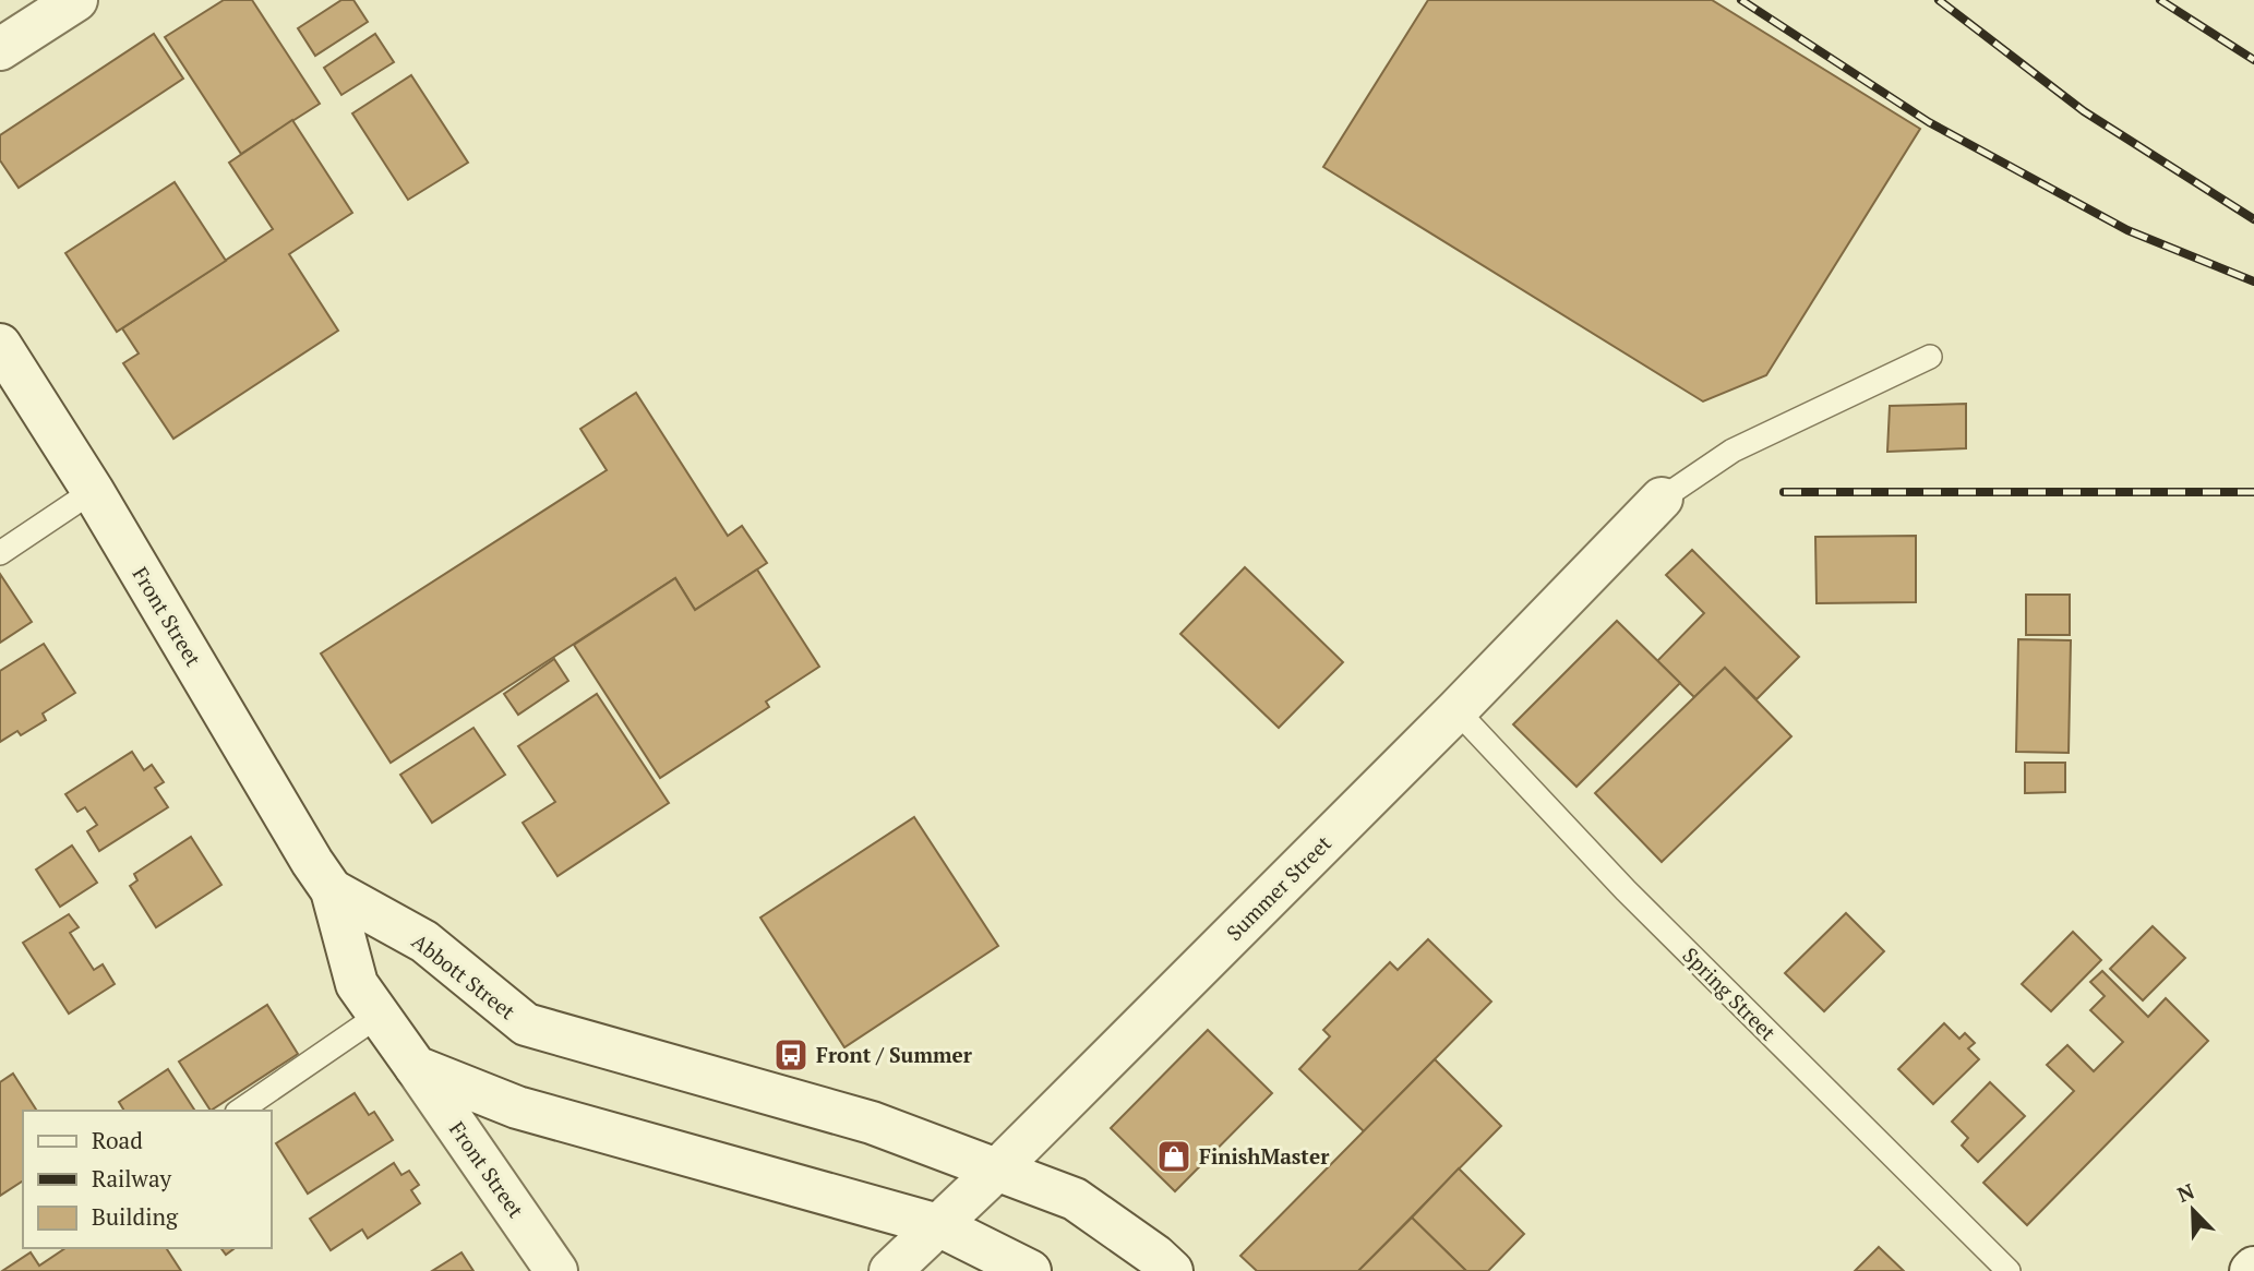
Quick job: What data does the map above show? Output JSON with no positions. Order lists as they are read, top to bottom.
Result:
{
  "streets": {
    "main road": ["Front Street", "Summer Street", "Abbott Street"],
    "lane": ["Spring Street"]
  },
  "crossings": [
    ["Front Street", "Abbott Street"],
    ["Summer Street", "Abbott Street"],
    ["Summer Street", "Spring Street"]
  ],
  "places": {
    "bus stop": ["Front / Summer"],
    "shop": ["FinishMaster"]
  },
  "legend": ["Road", "Railway", "Building"],
  "north": "top left"
}
